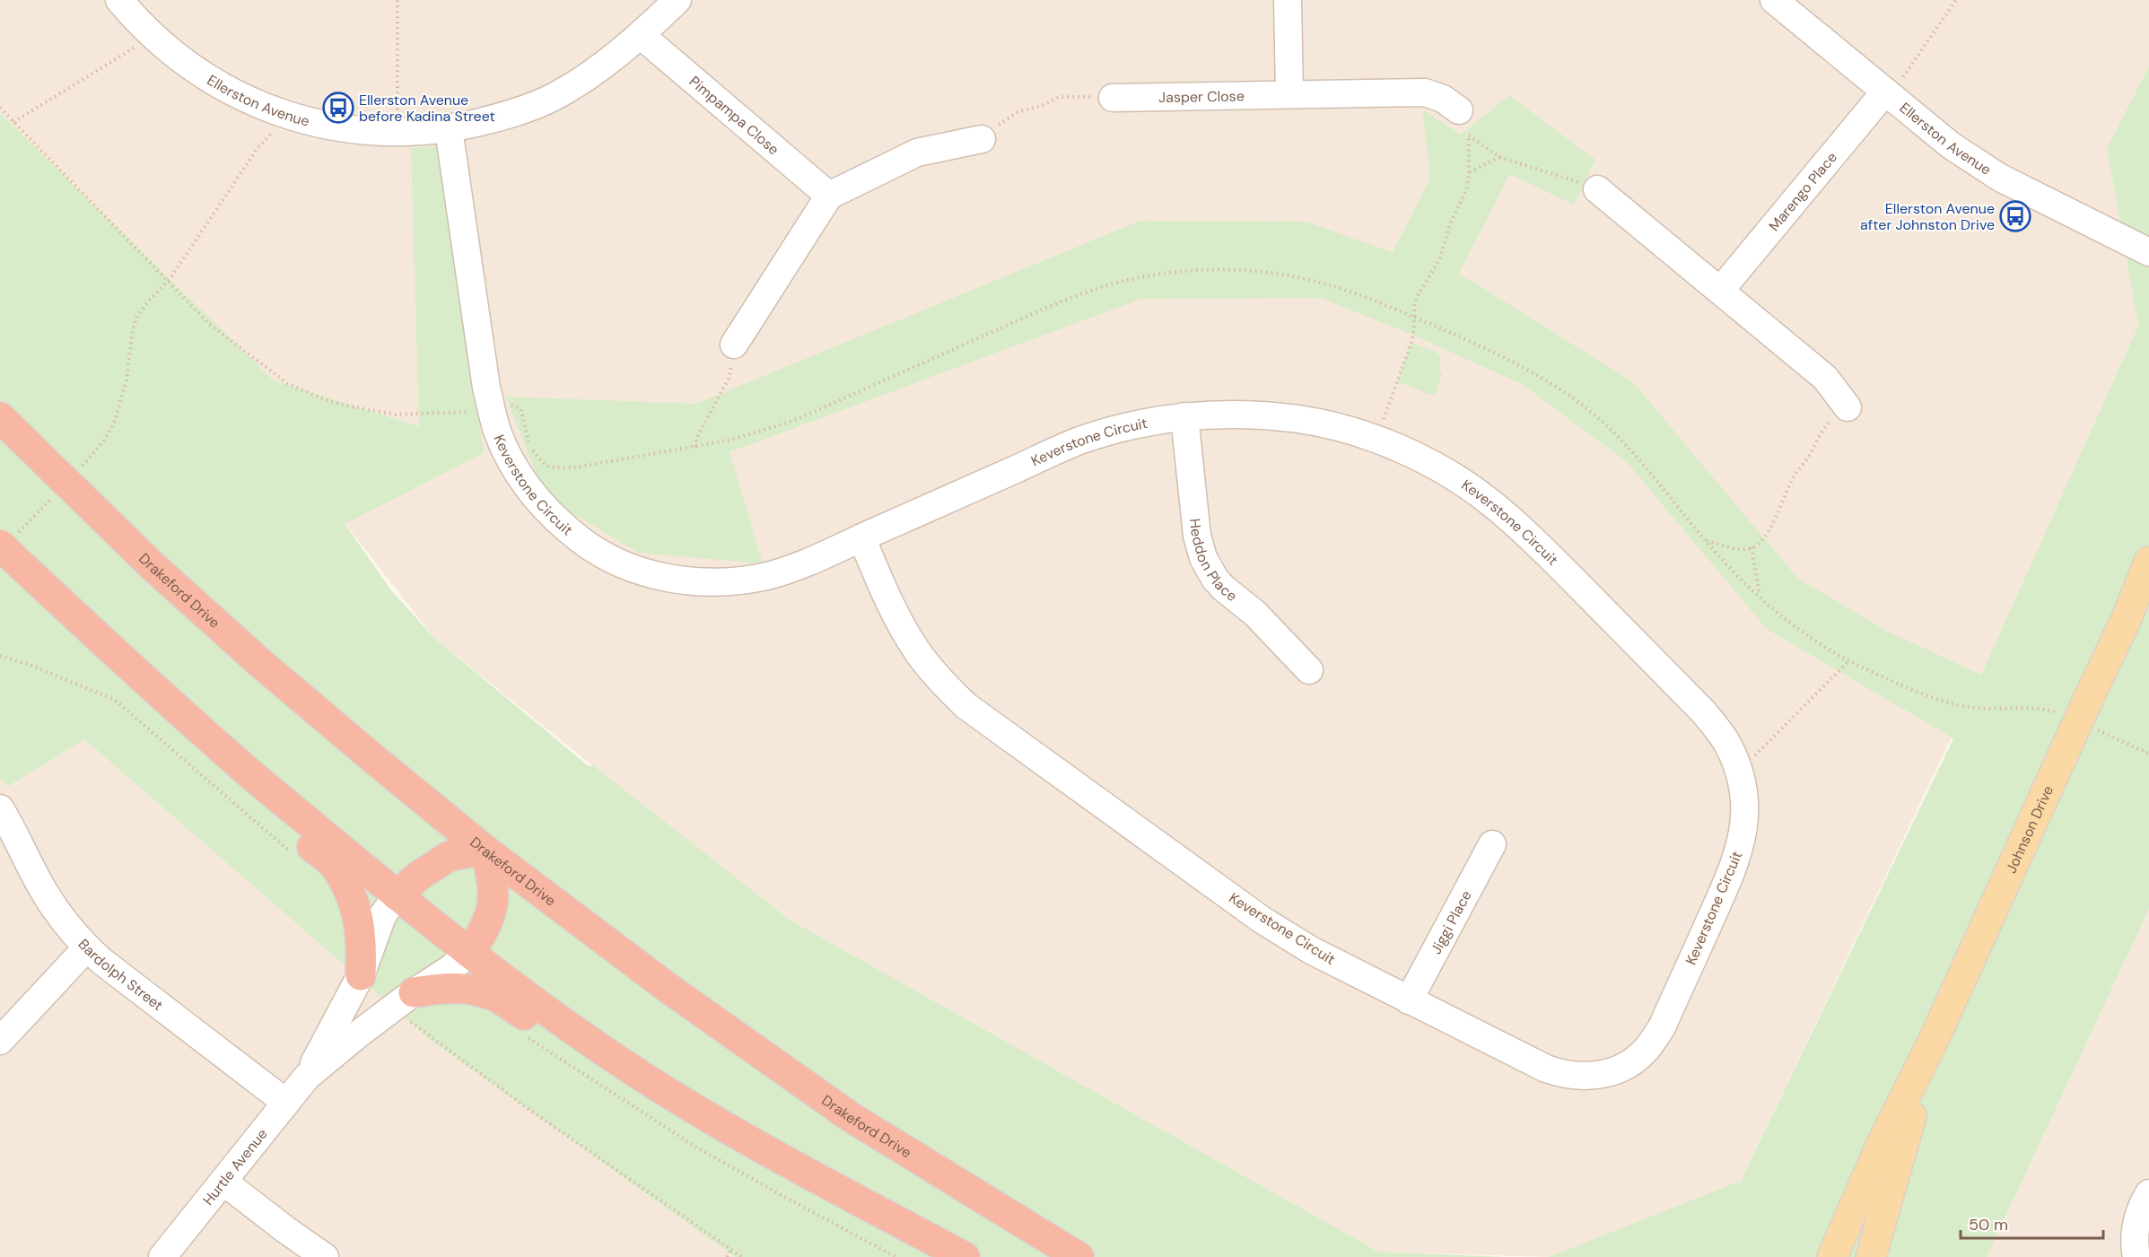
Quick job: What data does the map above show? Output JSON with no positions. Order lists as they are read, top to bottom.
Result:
{
  "streets": {
    "highway": ["Drakeford Drive"],
    "main road": ["Johnson Drive"],
    "street": [
      "Jasper Close",
      "Ellerston Avenue",
      "Pimpampa Close",
      "Marengo Place",
      "Keverstone Circuit",
      "Heddon Place",
      "Jiggi Place",
      "Bardolph Street",
      "Hurtle Avenue"
    ]
  },
  "crossings": [
    ["Ellerston Avenue", "Pimpampa Close"],
    ["Ellerston Avenue", "Marengo Place"],
    ["Ellerston Avenue", "Keverstone Circuit"],
    ["Keverstone Circuit", "Heddon Place"],
    ["Keverstone Circuit", "Jiggi Place"],
    ["Bardolph Street", "Hurtle Avenue"]
  ],
  "places": {
    "bus stop": ["Ellerston Avenue before Kadina Street", "Ellerston Avenue after Johnston Drive"]
  },
  "scale_bar": "50 m"
}
